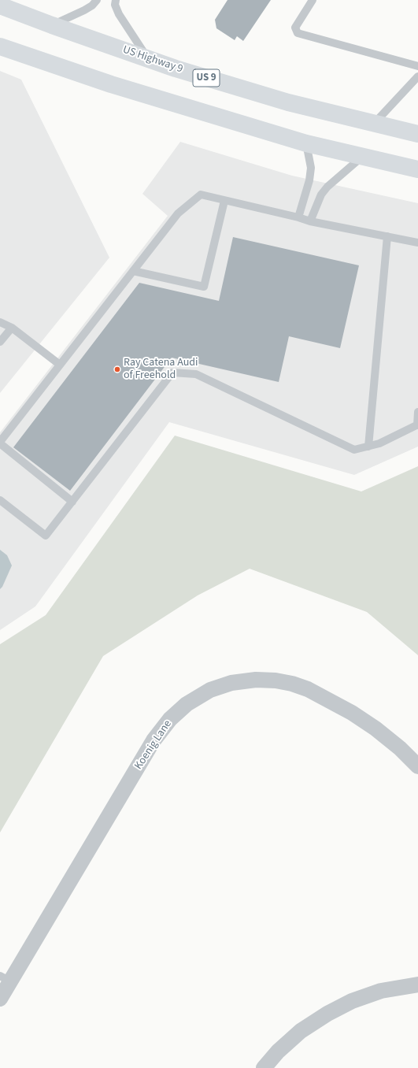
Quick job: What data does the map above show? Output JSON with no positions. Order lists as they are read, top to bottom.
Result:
{
  "streets": {
    "highway": ["US Highway 9", "US 9"],
    "street": ["Koenig Lane"]
  },
  "places": ["Ray Catena Audi of Freehold"]
}
